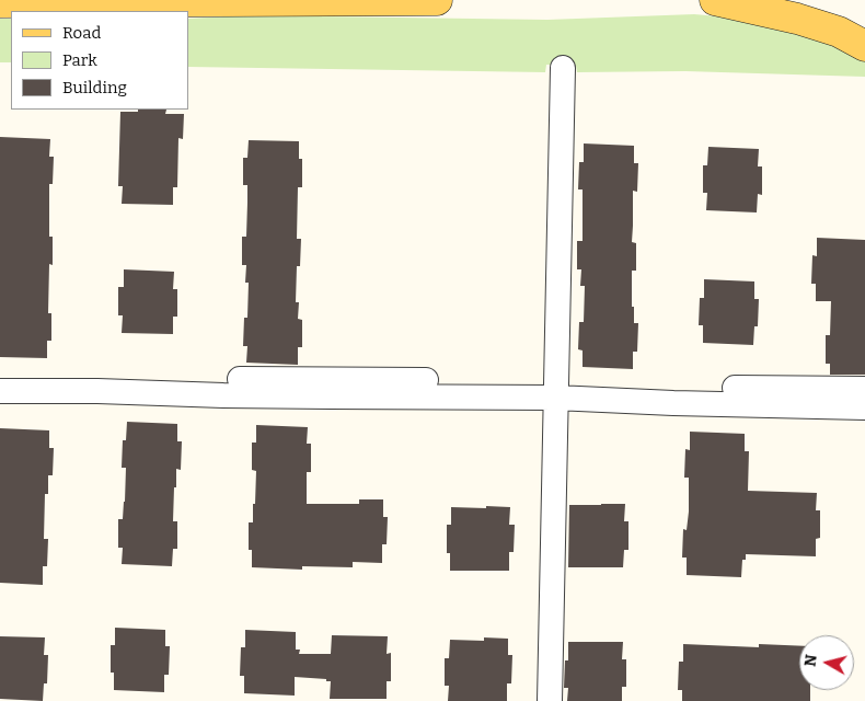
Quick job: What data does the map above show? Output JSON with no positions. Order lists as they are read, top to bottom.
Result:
{
  "legend": ["Road", "Park", "Building"],
  "north": "left"
}
